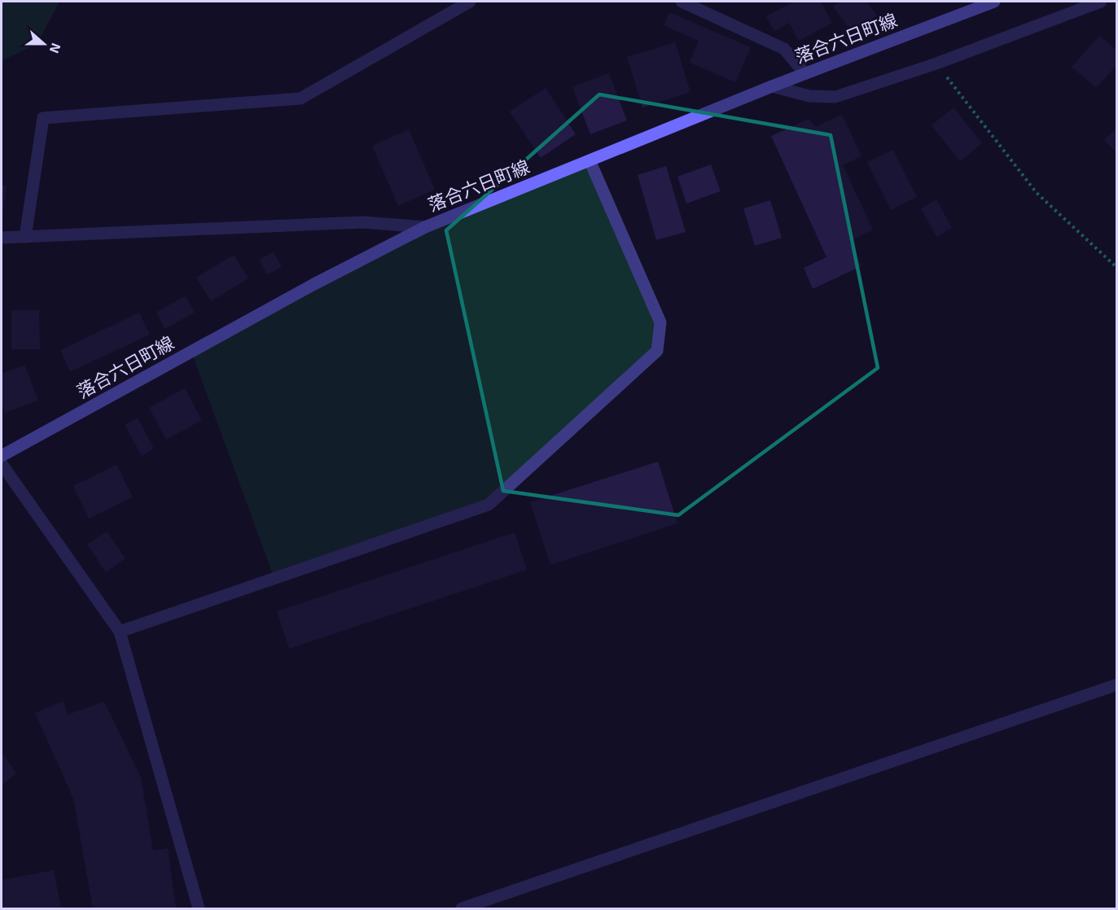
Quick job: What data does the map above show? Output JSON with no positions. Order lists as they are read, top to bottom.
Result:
{
  "streets": {
    "main road": ["落合六日町線"]
  },
  "north": "right"
}
